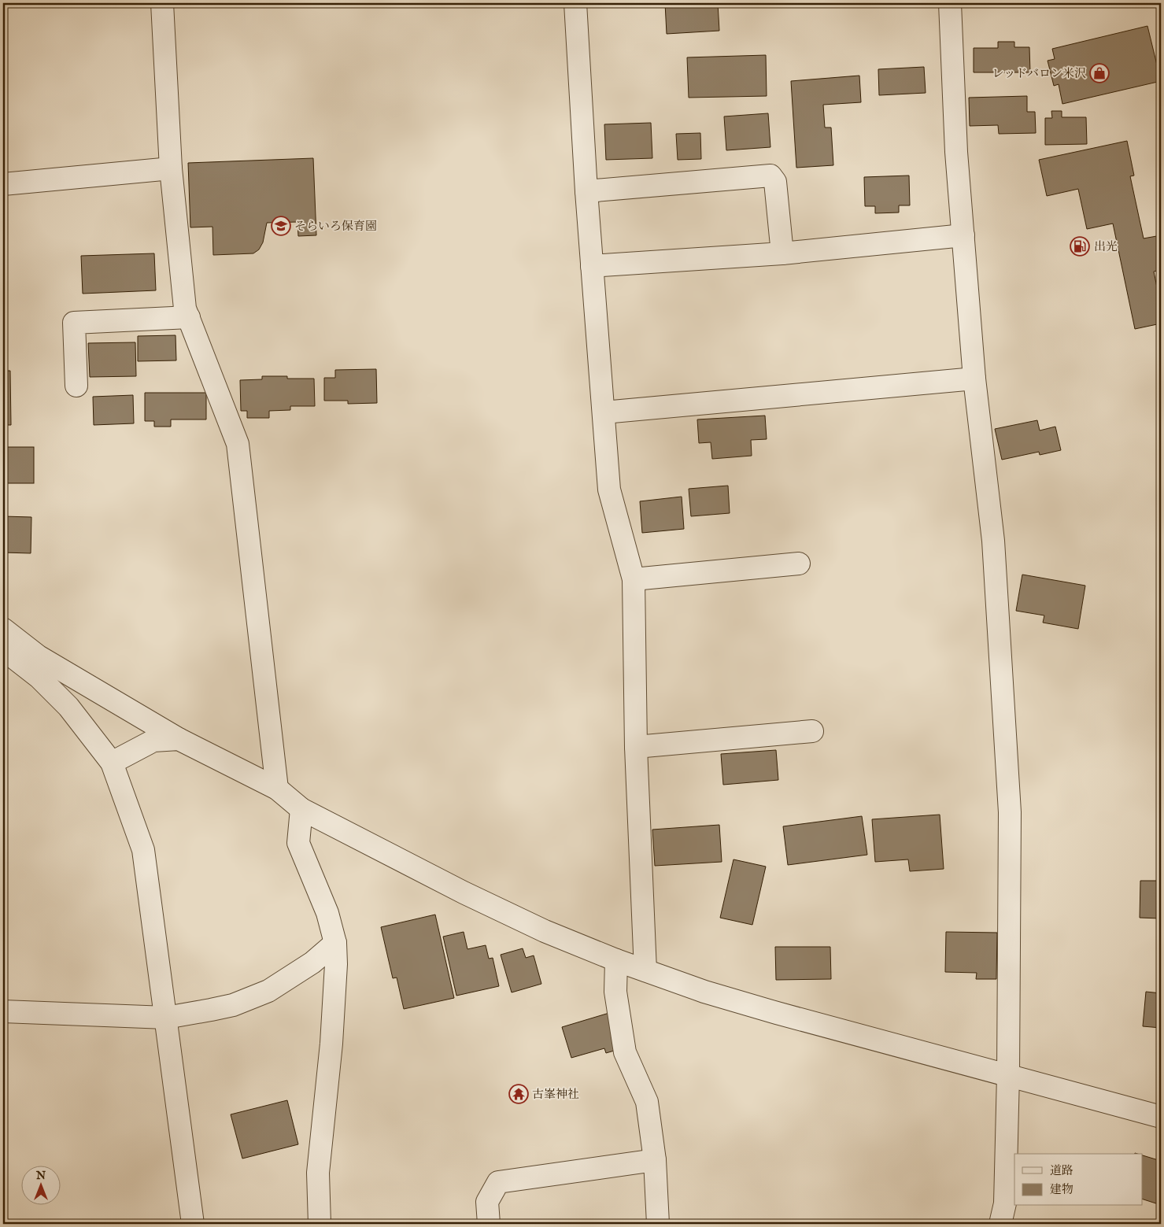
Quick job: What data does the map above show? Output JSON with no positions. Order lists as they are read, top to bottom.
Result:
{
  "places": {
    "shop": ["レッドバロン米沢"],
    "school or university": ["そらいろ保育園"],
    "fuel station": ["出光"],
    "temple": ["古峯神社"]
  },
  "legend": ["道路", "建物"],
  "north": "top"
}
